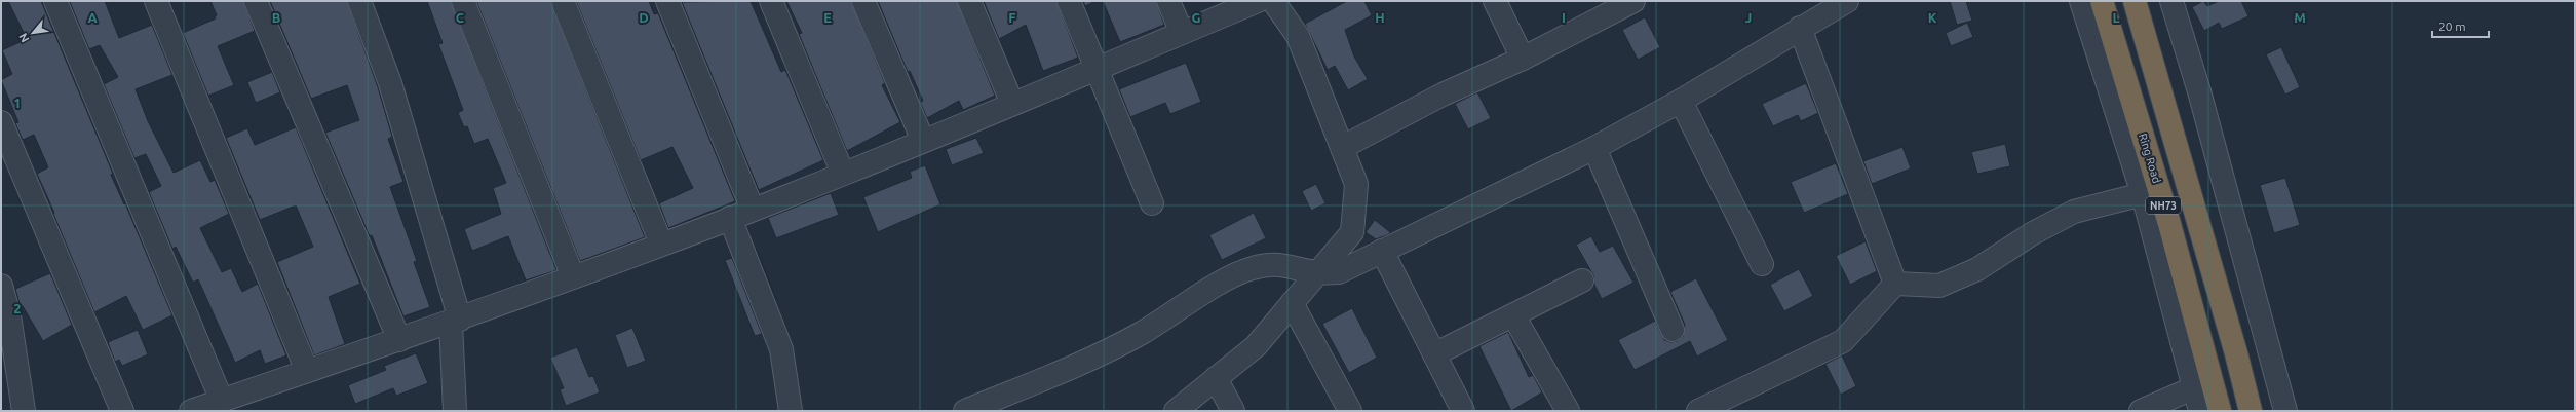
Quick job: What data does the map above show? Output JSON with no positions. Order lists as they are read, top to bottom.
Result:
{
  "streets": {
    "highway": ["Ring Road", "NH73"]
  },
  "scale_bar": "20 m",
  "north": "bottom left",
  "grid": {
    "columns": [
      "A",
      "B",
      "C",
      "D",
      "E",
      "F",
      "G",
      "H",
      "I",
      "J",
      "K",
      "L",
      "M"
    ],
    "rows": ["1", "2"]
  }
}
